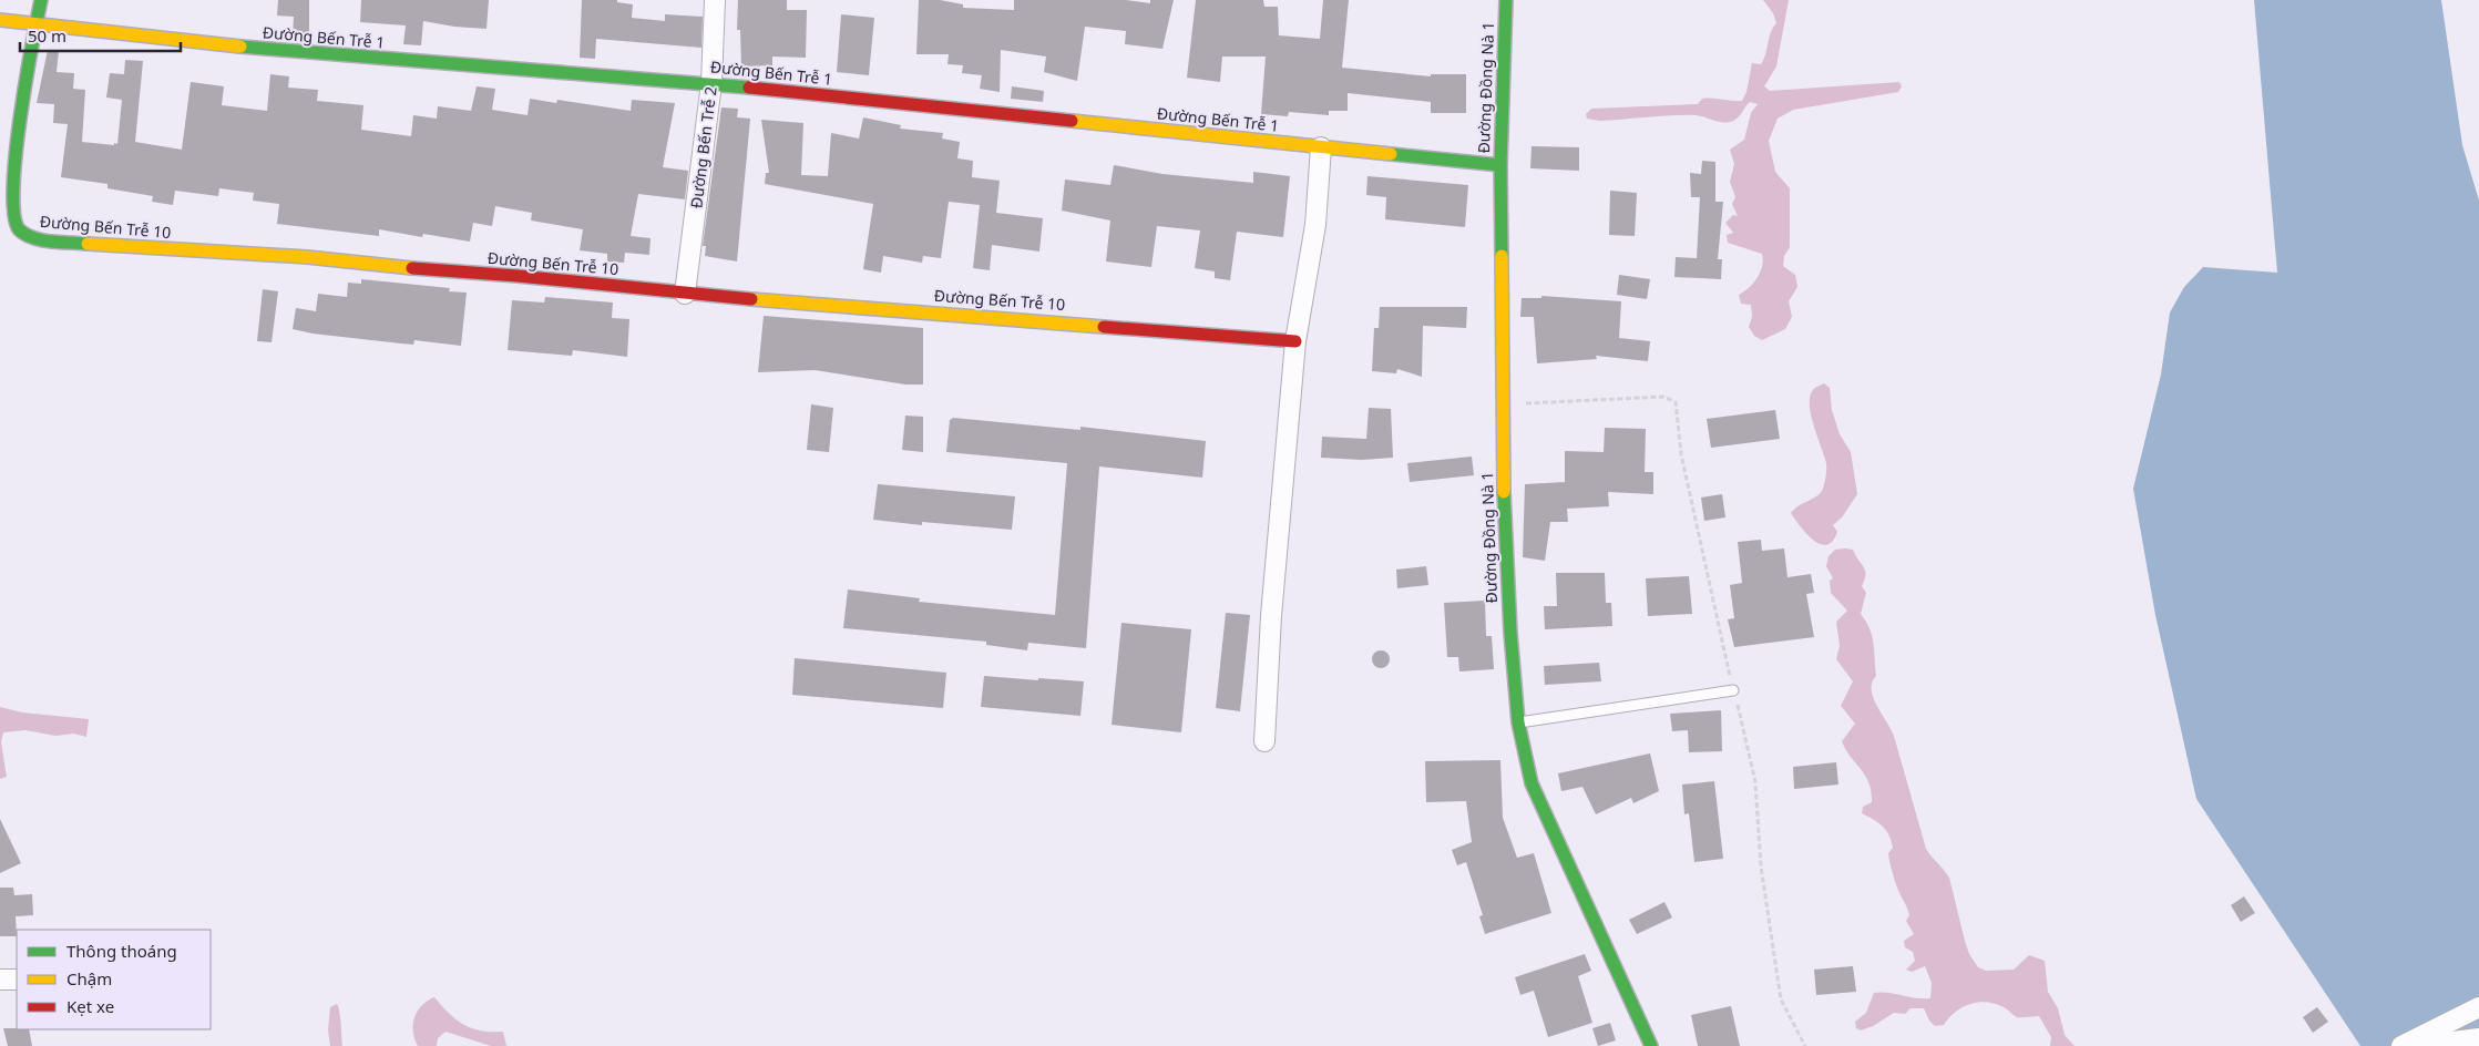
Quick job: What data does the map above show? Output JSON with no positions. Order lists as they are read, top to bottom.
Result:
{
  "streets": {
    "street": [
      "Đường Bến Trễ 1",
      "Đường Đồng Nà 1",
      "Đường Bến Trễ 2",
      "Đường Bến Trễ 10"
    ]
  },
  "crossings": [
    ["Đường Bến Trễ 1", "Đường Đồng Nà 1"],
    ["Đường Bến Trễ 1", "Đường Bến Trễ 2"],
    ["Đường Bến Trễ 1", "Đường Bến Trễ 10"],
    ["Đường Bến Trễ 2", "Đường Bến Trễ 10"]
  ],
  "legend": ["Thông thoáng", "Chậm", "Kẹt xe"],
  "scale_bar": "50 m"
}
